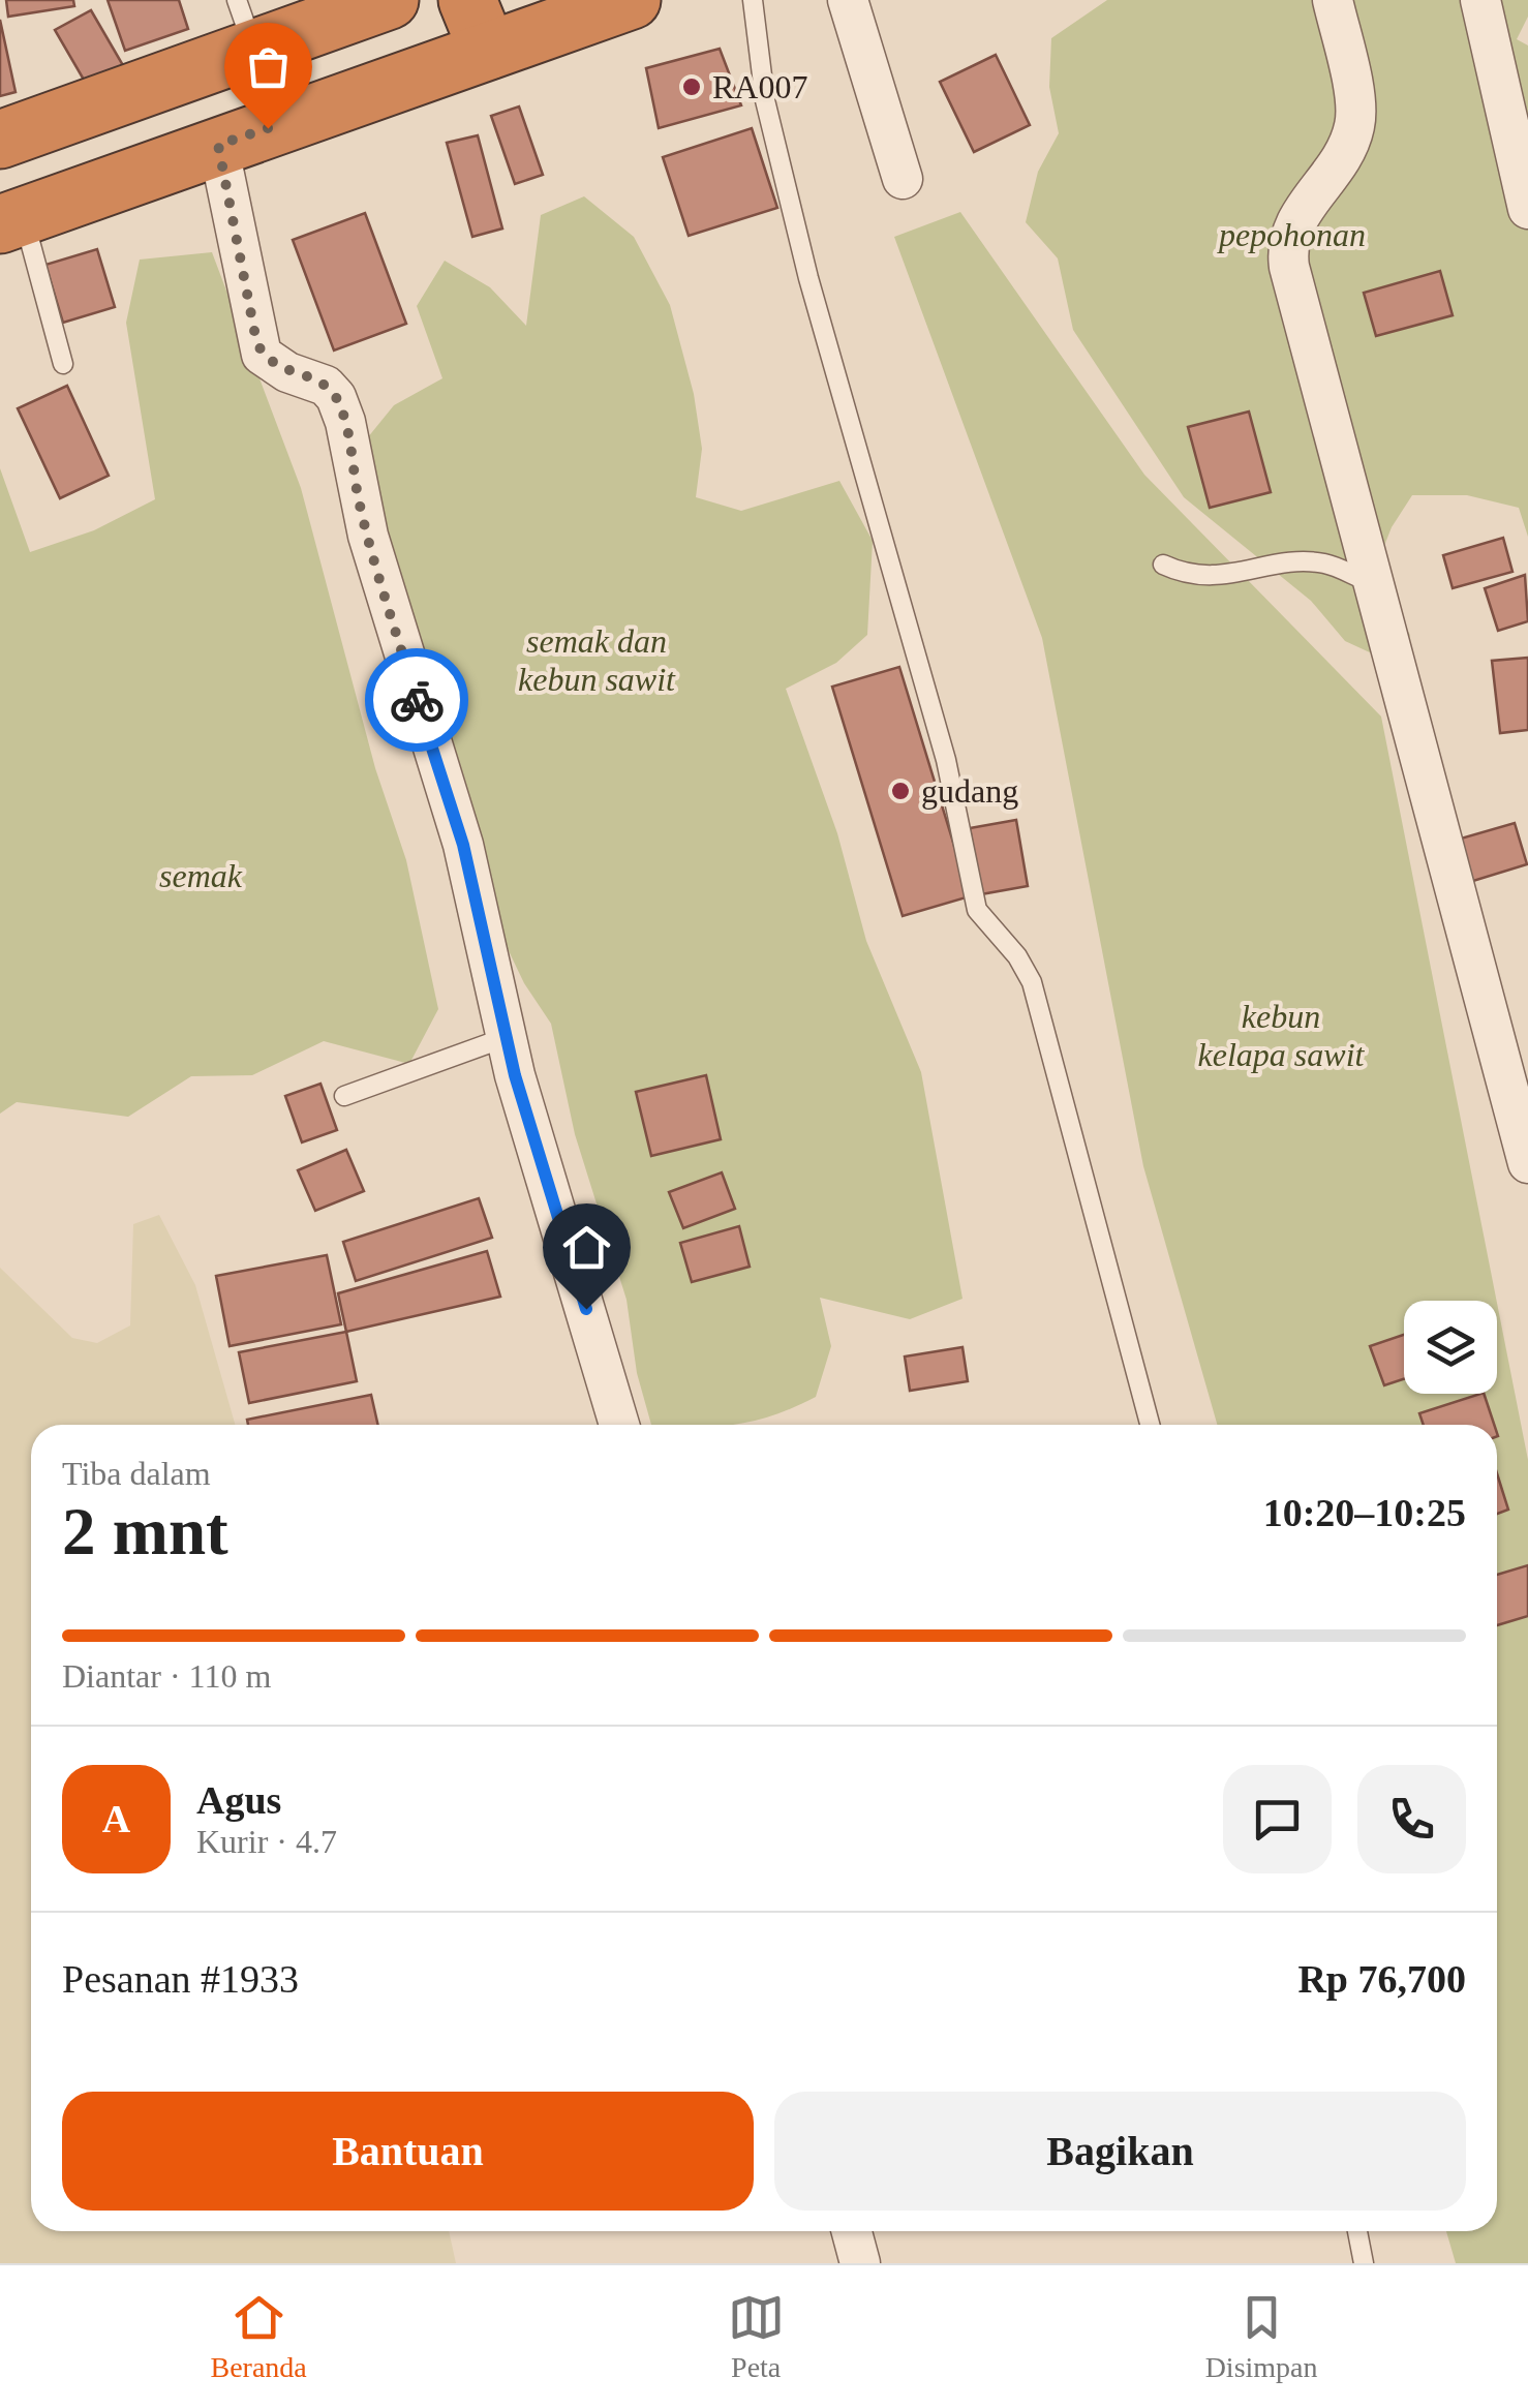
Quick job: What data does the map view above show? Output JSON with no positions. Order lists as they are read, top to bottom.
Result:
{
  "parks": [
    "pepohonan",
    "semak dan kebun sawit",
    "semak",
    "kebun kelapa sawit"
  ],
  "places": ["RA007", "gudang"],
  "page": {
    "heading": ["2 mnt", "Tiba dalam", "10:20–10:25"],
    "panel": [
      "Agus",
      "Kurir · 4.7",
      "Pesanan #1933",
      "Rp 76,700"
    ],
    "bar": "Diantar · 110 m",
    "round": "A",
    "buttons": ["Bantuan", "Bagikan"],
    "tabs": ["Beranda", "Peta", "Disimpan"]
  }
}
